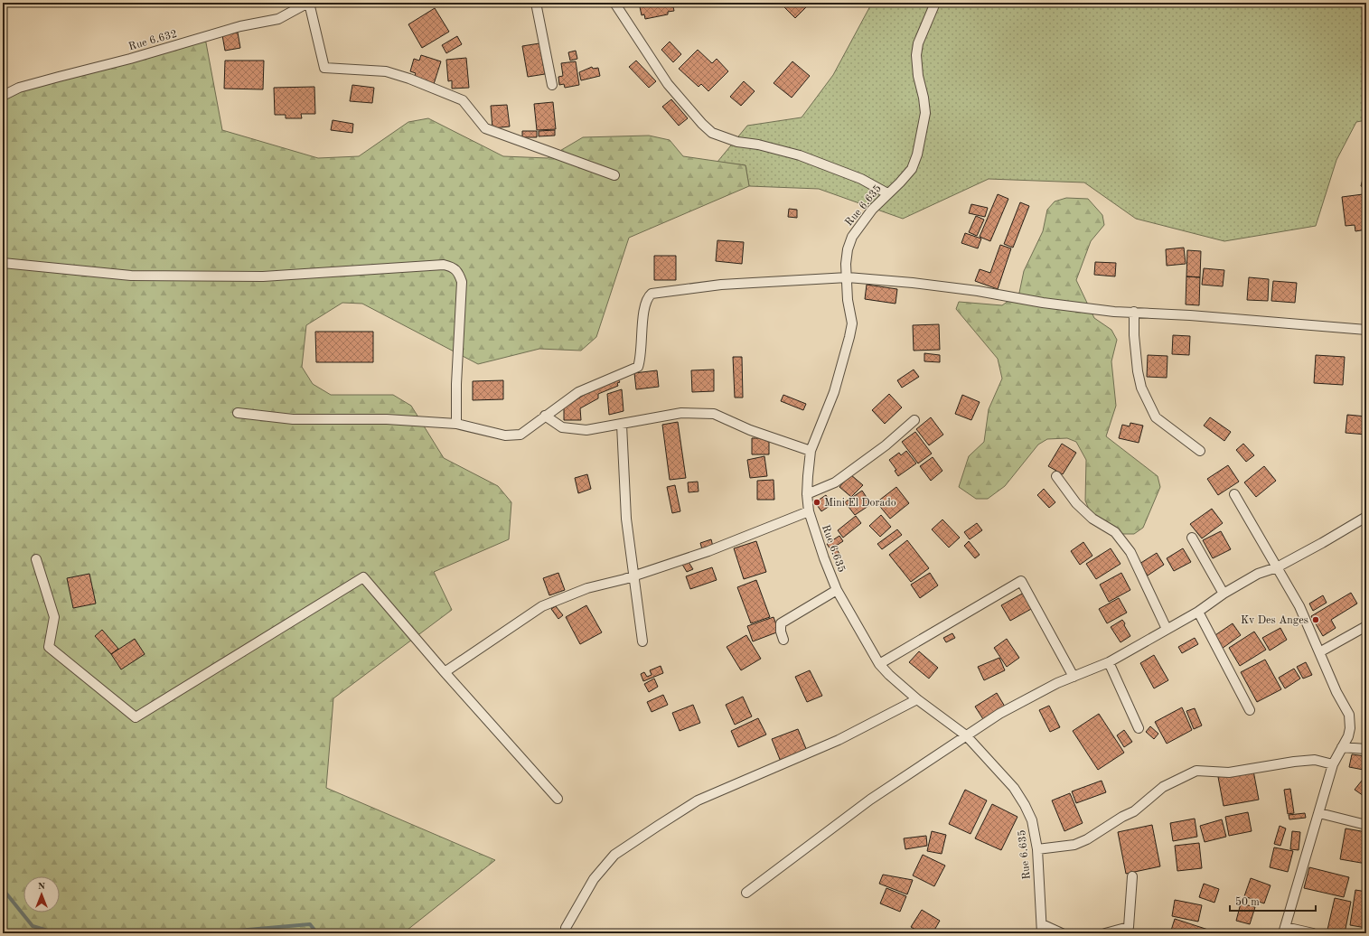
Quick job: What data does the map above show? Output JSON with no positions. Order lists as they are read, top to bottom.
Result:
{
  "streets": {
    "street": ["Rue 6.632", "Rue 6.635"]
  },
  "places": ["Mini El Dorado", "Kv Des Anges"],
  "scale_bar": "50 m",
  "north": "top"
}
